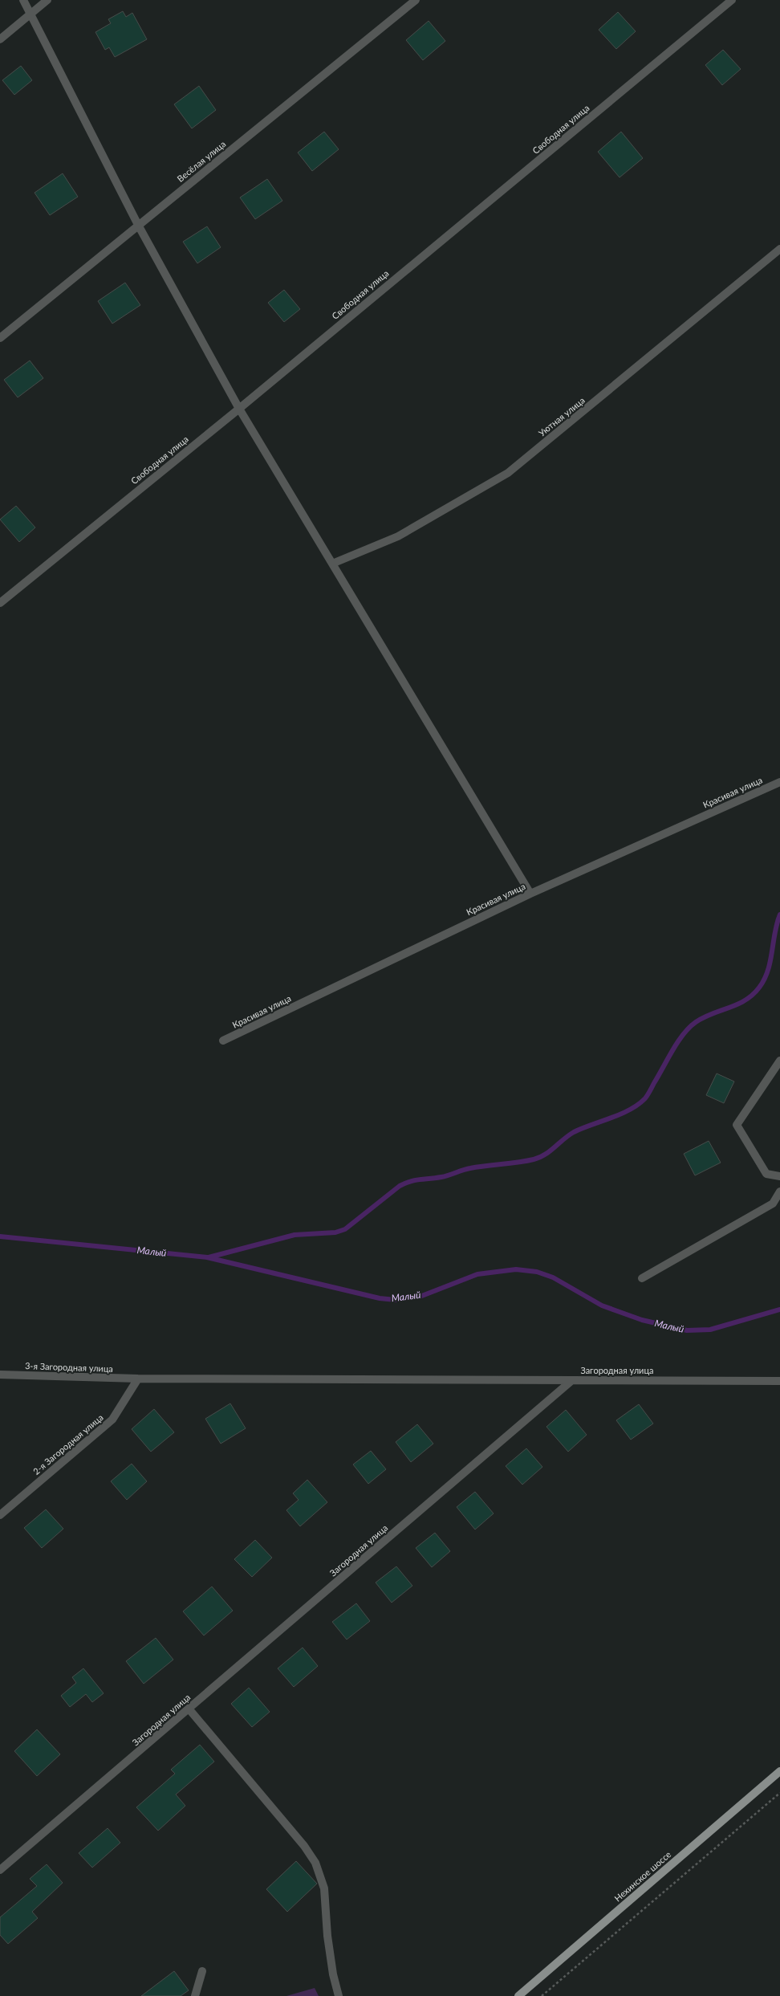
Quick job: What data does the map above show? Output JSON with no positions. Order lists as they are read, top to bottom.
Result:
{
  "streets": {
    "main road": ["Нехинское шоссе"],
    "street": [
      "Свободная улица",
      "Весёлая улица",
      "Уютная улица",
      "Красивая улица",
      "3-я Загородная улица",
      "Загородная улица",
      "2-я Загородная улица"
    ]
  },
  "crossings": [
    ["3-я Загородная улица", "Загородная улица"],
    ["3-я Загородная улица", "2-я Загородная улица"]
  ],
  "water": ["Малый"]
}
